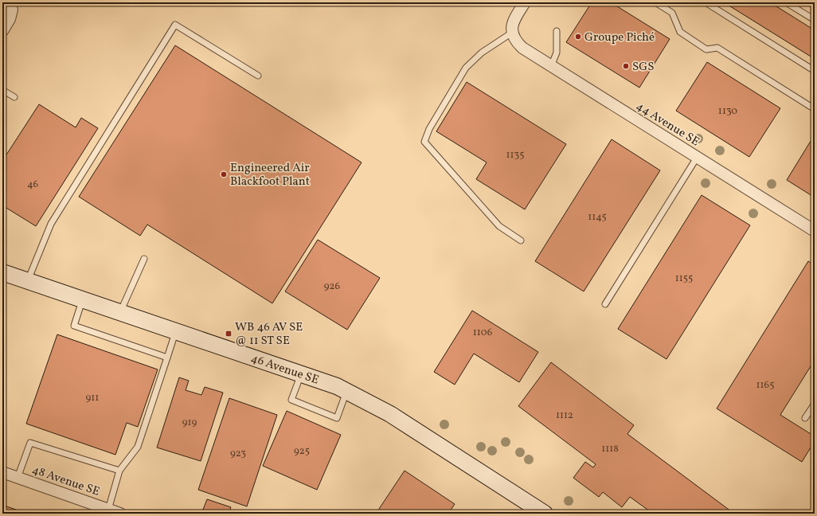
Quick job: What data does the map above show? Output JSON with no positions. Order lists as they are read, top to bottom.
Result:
{
  "streets": {
    "street": ["44 Avenue SE", "46 Avenue SE", "48 Avenue SE"]
  },
  "places": {
    "other": ["Groupe Piché", "SGS", "Engineered Air Blackfoot Plant"],
    "transit": ["WB 46 AV SE @ 11 ST SE"]
  },
  "house_numbers": [
    "1130",
    "1135",
    "46",
    "1145",
    "1155",
    "926",
    "1106",
    "1165",
    "911",
    "1112",
    "919",
    "1118",
    "925",
    "923"
  ]
}
